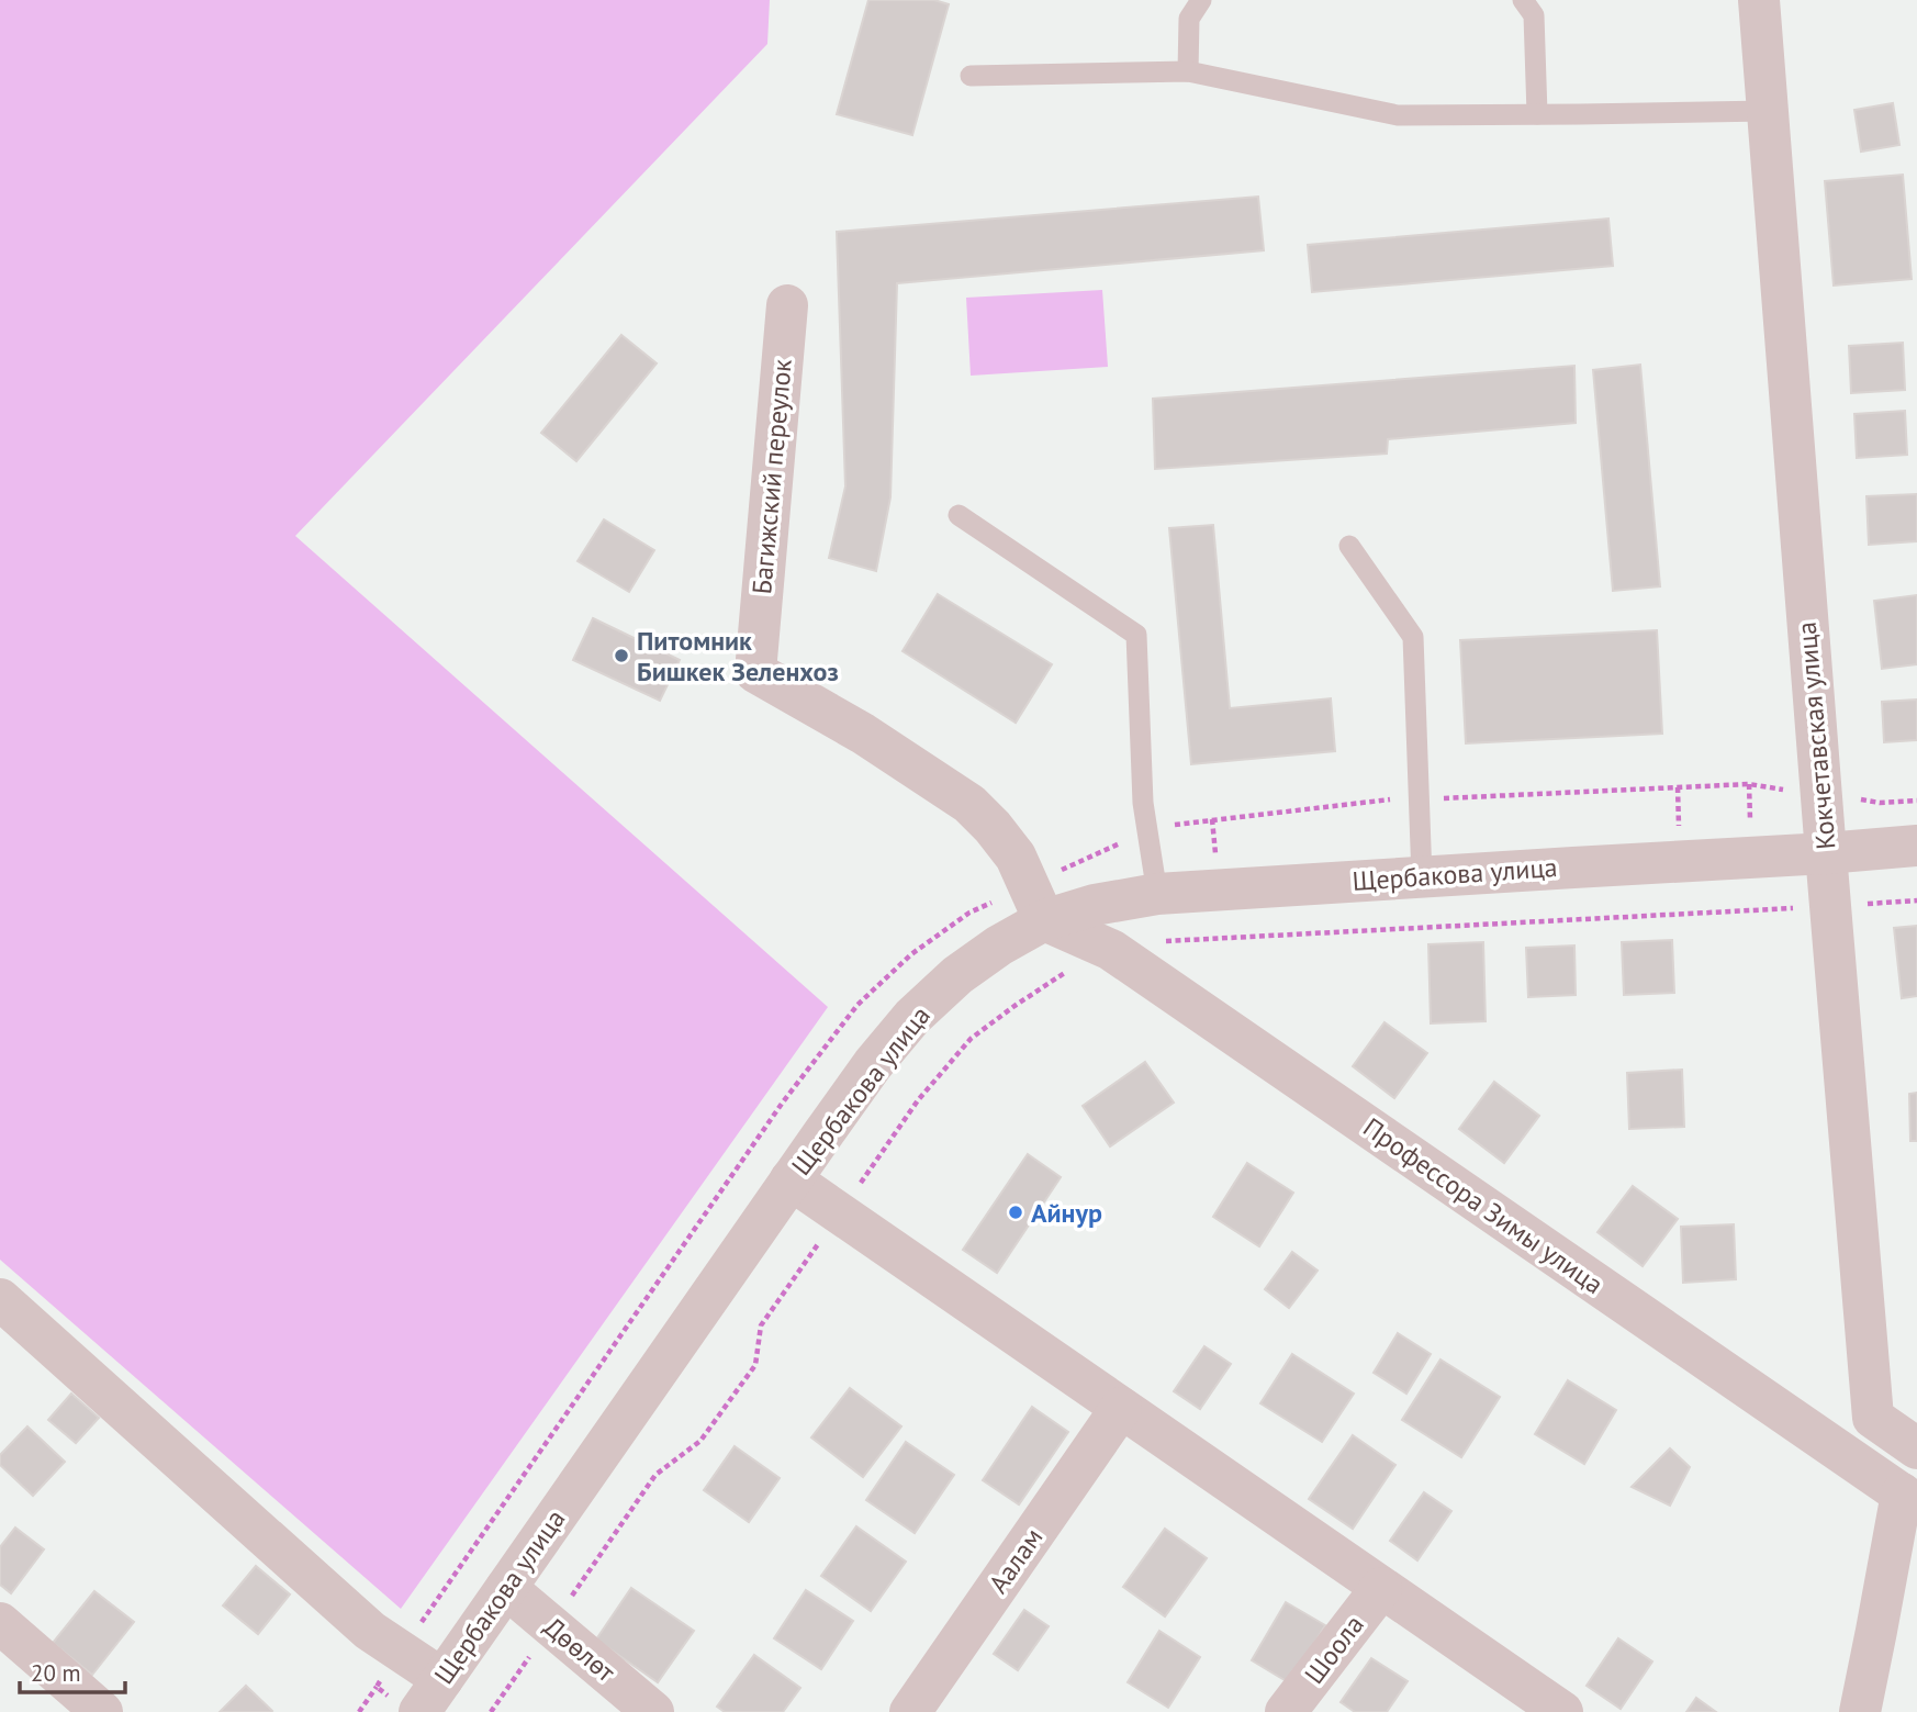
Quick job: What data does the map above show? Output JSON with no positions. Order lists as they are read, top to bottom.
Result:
{
  "streets": {
    "street": [
      "Багижский переулок",
      "Кокчетавская улица",
      "Щербакова улица",
      "Профессора Зимы улица",
      "Аалам",
      "Дөөлөт",
      "Шоола"
    ]
  },
  "crossings": [
    ["Багижский переулок", "Щербакова улица"],
    ["Багижский переулок", "Профессора Зимы улица"],
    ["Кокчетавская улица", "Щербакова улица"],
    ["Щербакова улица", "Профессора Зимы улица"],
    ["Щербакова улица", "Дөөлөт"]
  ],
  "places": ["Питомник Бишкек Зеленхоз", "Айнур"],
  "scale_bar": "20 m"
}
